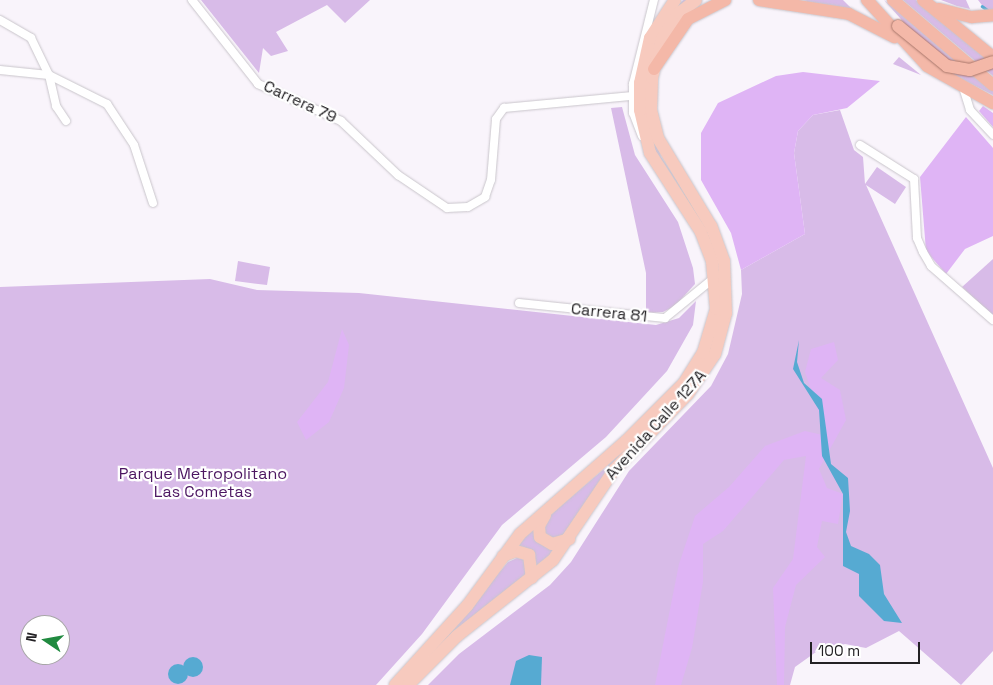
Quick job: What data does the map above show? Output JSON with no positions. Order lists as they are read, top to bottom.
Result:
{
  "streets": {
    "main road": ["Avenida Calle 127A"],
    "street": ["Carrera 79", "Carrera 81"]
  },
  "crossings": [
    ["Carrera 81", "Avenida Calle 127A"]
  ],
  "parks": ["Parque Metropolitano Las Cometas"],
  "scale_bar": "100 m",
  "north": "left"
}
